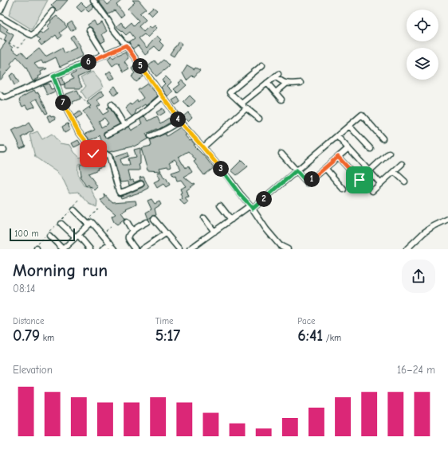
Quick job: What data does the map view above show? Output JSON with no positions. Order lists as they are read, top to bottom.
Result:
{
  "scale_bar": "100 m",
  "page": {
    "pins": [
      "6",
      "5",
      "7",
      "4",
      "3",
      "1",
      "2"
    ],
    "scale": "100 m",
    "heading": ["Morning run", "08:14"],
    "stats": [
      ["Distance", "0.79 km"],
      ["Time", "5:17"],
      ["Pace", "6:41 /km"]
    ],
    "chart": ["Elevation", "16–24 m"]
  }
}
